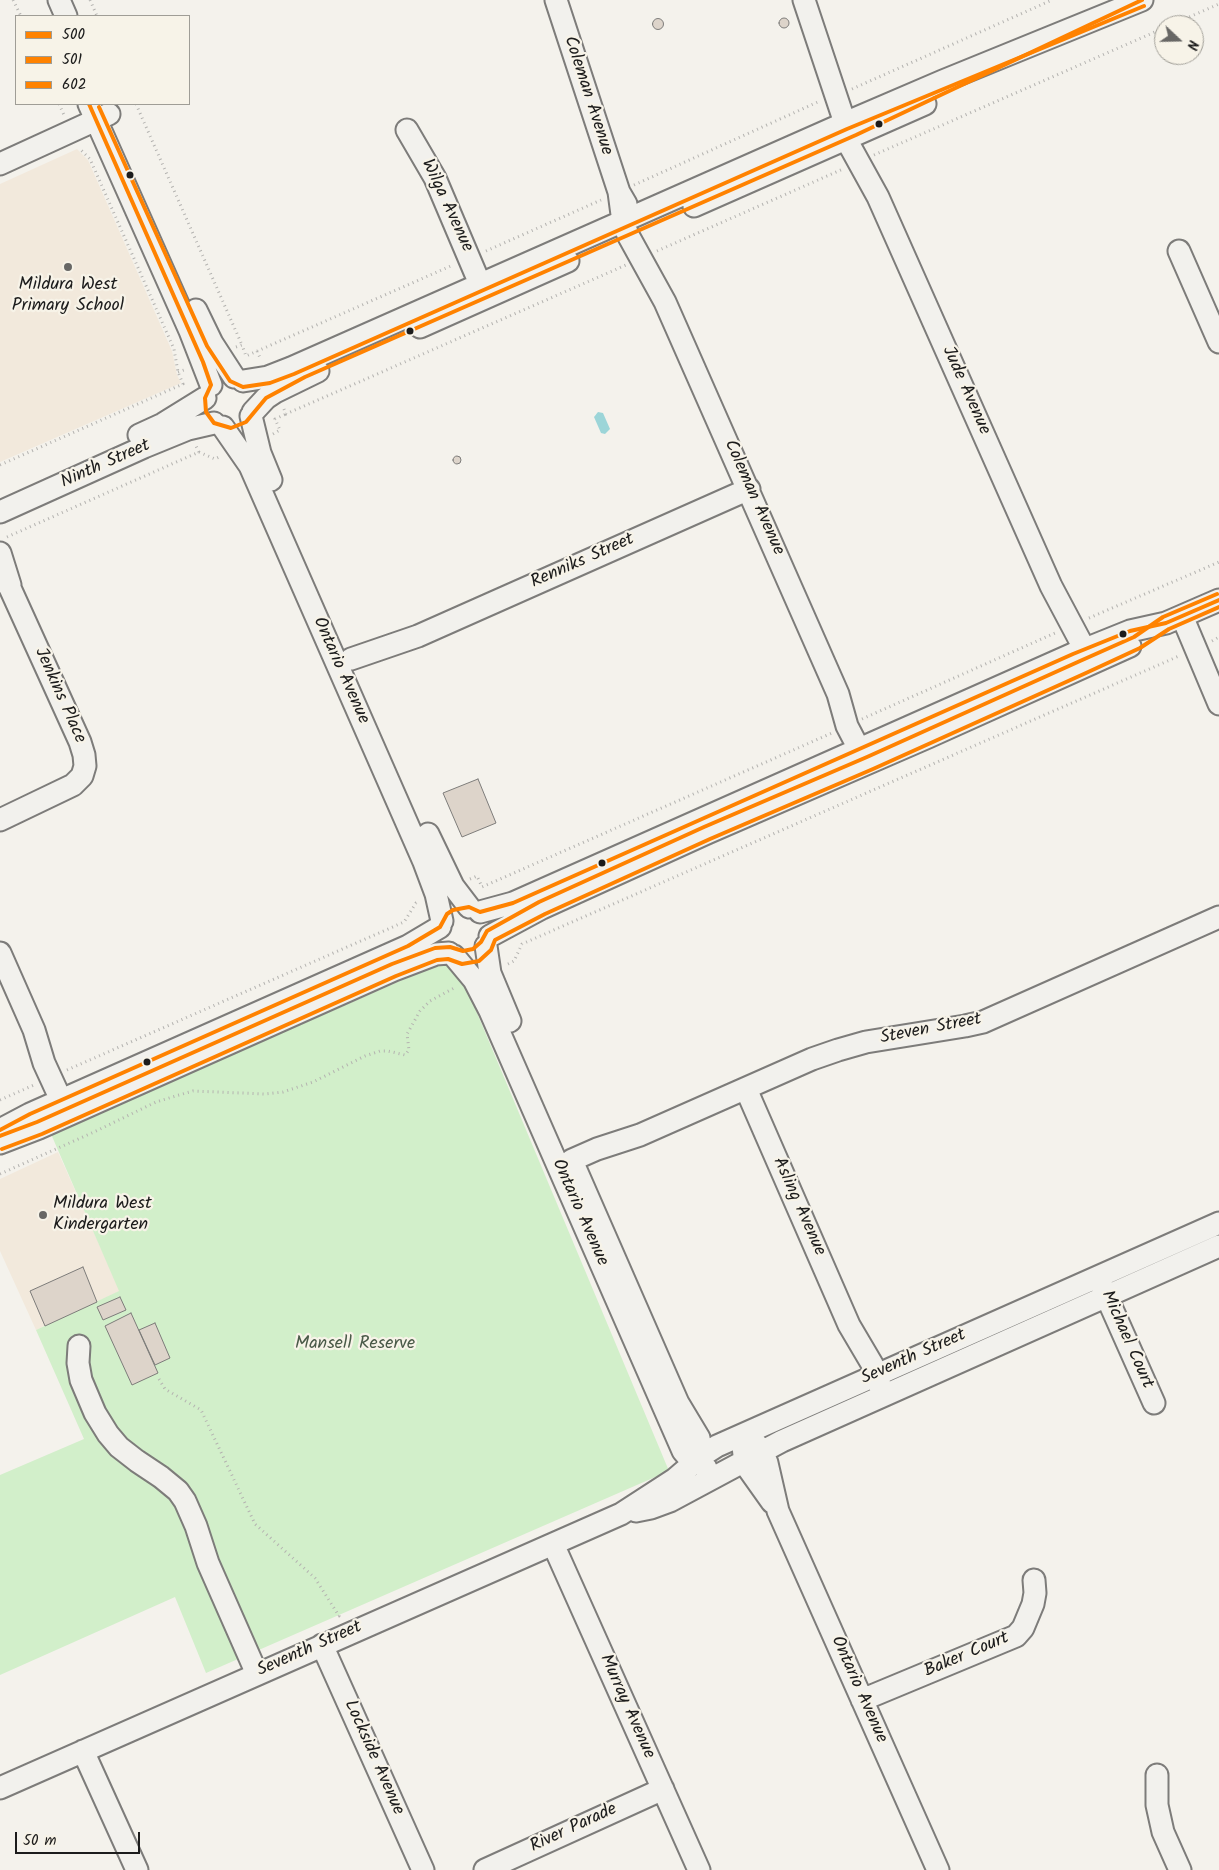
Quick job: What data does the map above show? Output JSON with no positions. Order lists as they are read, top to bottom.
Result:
{
  "streets": {
    "street": [
      "Coleman Avenue",
      "Wilga Avenue",
      "Jude Avenue",
      "Ninth Street",
      "Renniks Street",
      "Ontario Avenue",
      "Jenkins Place",
      "Steven Street",
      "Asling Avenue",
      "Michael Court",
      "Seventh Street",
      "Baker Court",
      "Murray Avenue",
      "Lockside Avenue",
      "River Parade"
    ]
  },
  "crossings": [
    ["Coleman Avenue", "Renniks Street"],
    ["Ninth Street", "Ontario Avenue"],
    ["Renniks Street", "Ontario Avenue"],
    ["Ontario Avenue", "Steven Street"],
    ["Ontario Avenue", "Seventh Street"],
    ["Ontario Avenue", "Baker Court"],
    ["Steven Street", "Asling Avenue"],
    ["Asling Avenue", "Seventh Street"],
    ["Michael Court", "Seventh Street"],
    ["Seventh Street", "Murray Avenue"],
    ["Seventh Street", "Lockside Avenue"],
    ["Murray Avenue", "River Parade"]
  ],
  "parks": ["Mansell Reserve"],
  "places": ["Mildura West Primary School", "Mildura West Kindergarten"],
  "lines": ["transit line 500", "transit line 501", "transit line 602"],
  "legend": ["500", "501", "602"],
  "scale_bar": "50 m",
  "north": "right"
}
